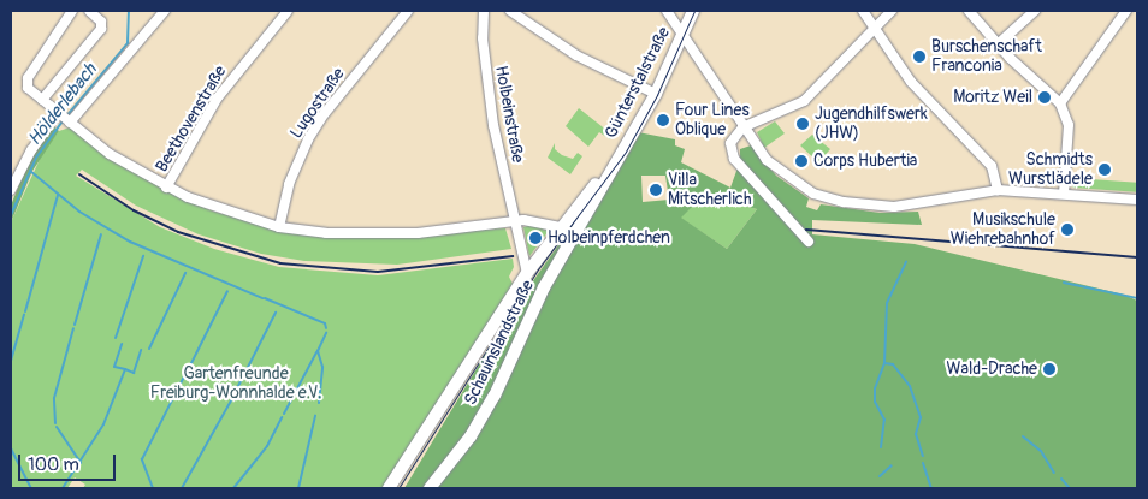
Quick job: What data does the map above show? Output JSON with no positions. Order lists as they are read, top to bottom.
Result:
{
  "streets": {
    "main road": ["Günterstalstraße", "Schauinslandstraße"],
    "street": ["Lugostraße", "Holbeinstraße", "Beethovenstraße"]
  },
  "crossings": [
    ["Günterstalstraße", "Holbeinstraße"],
    ["Günterstalstraße", "Schauinslandstraße"],
    ["Holbeinstraße", "Schauinslandstraße"]
  ],
  "water": ["Hölderlebach"],
  "parks": ["Gartenfreunde Freiburg-Wonnhalde e.V."],
  "places": [
    "Burschenschaft Franconia",
    "Moritz Weil",
    "Four Lines Oblique",
    "Jugendhilfswerk (JHW)",
    "Corps Hubertia",
    "Schmidts Wurstlädele",
    "Villa Mitscherlich",
    "Musikschule Wiehrebahnhof",
    "Holbeinpferdchen",
    "Wald-Drache"
  ],
  "scale_bar": "100 m"
}
